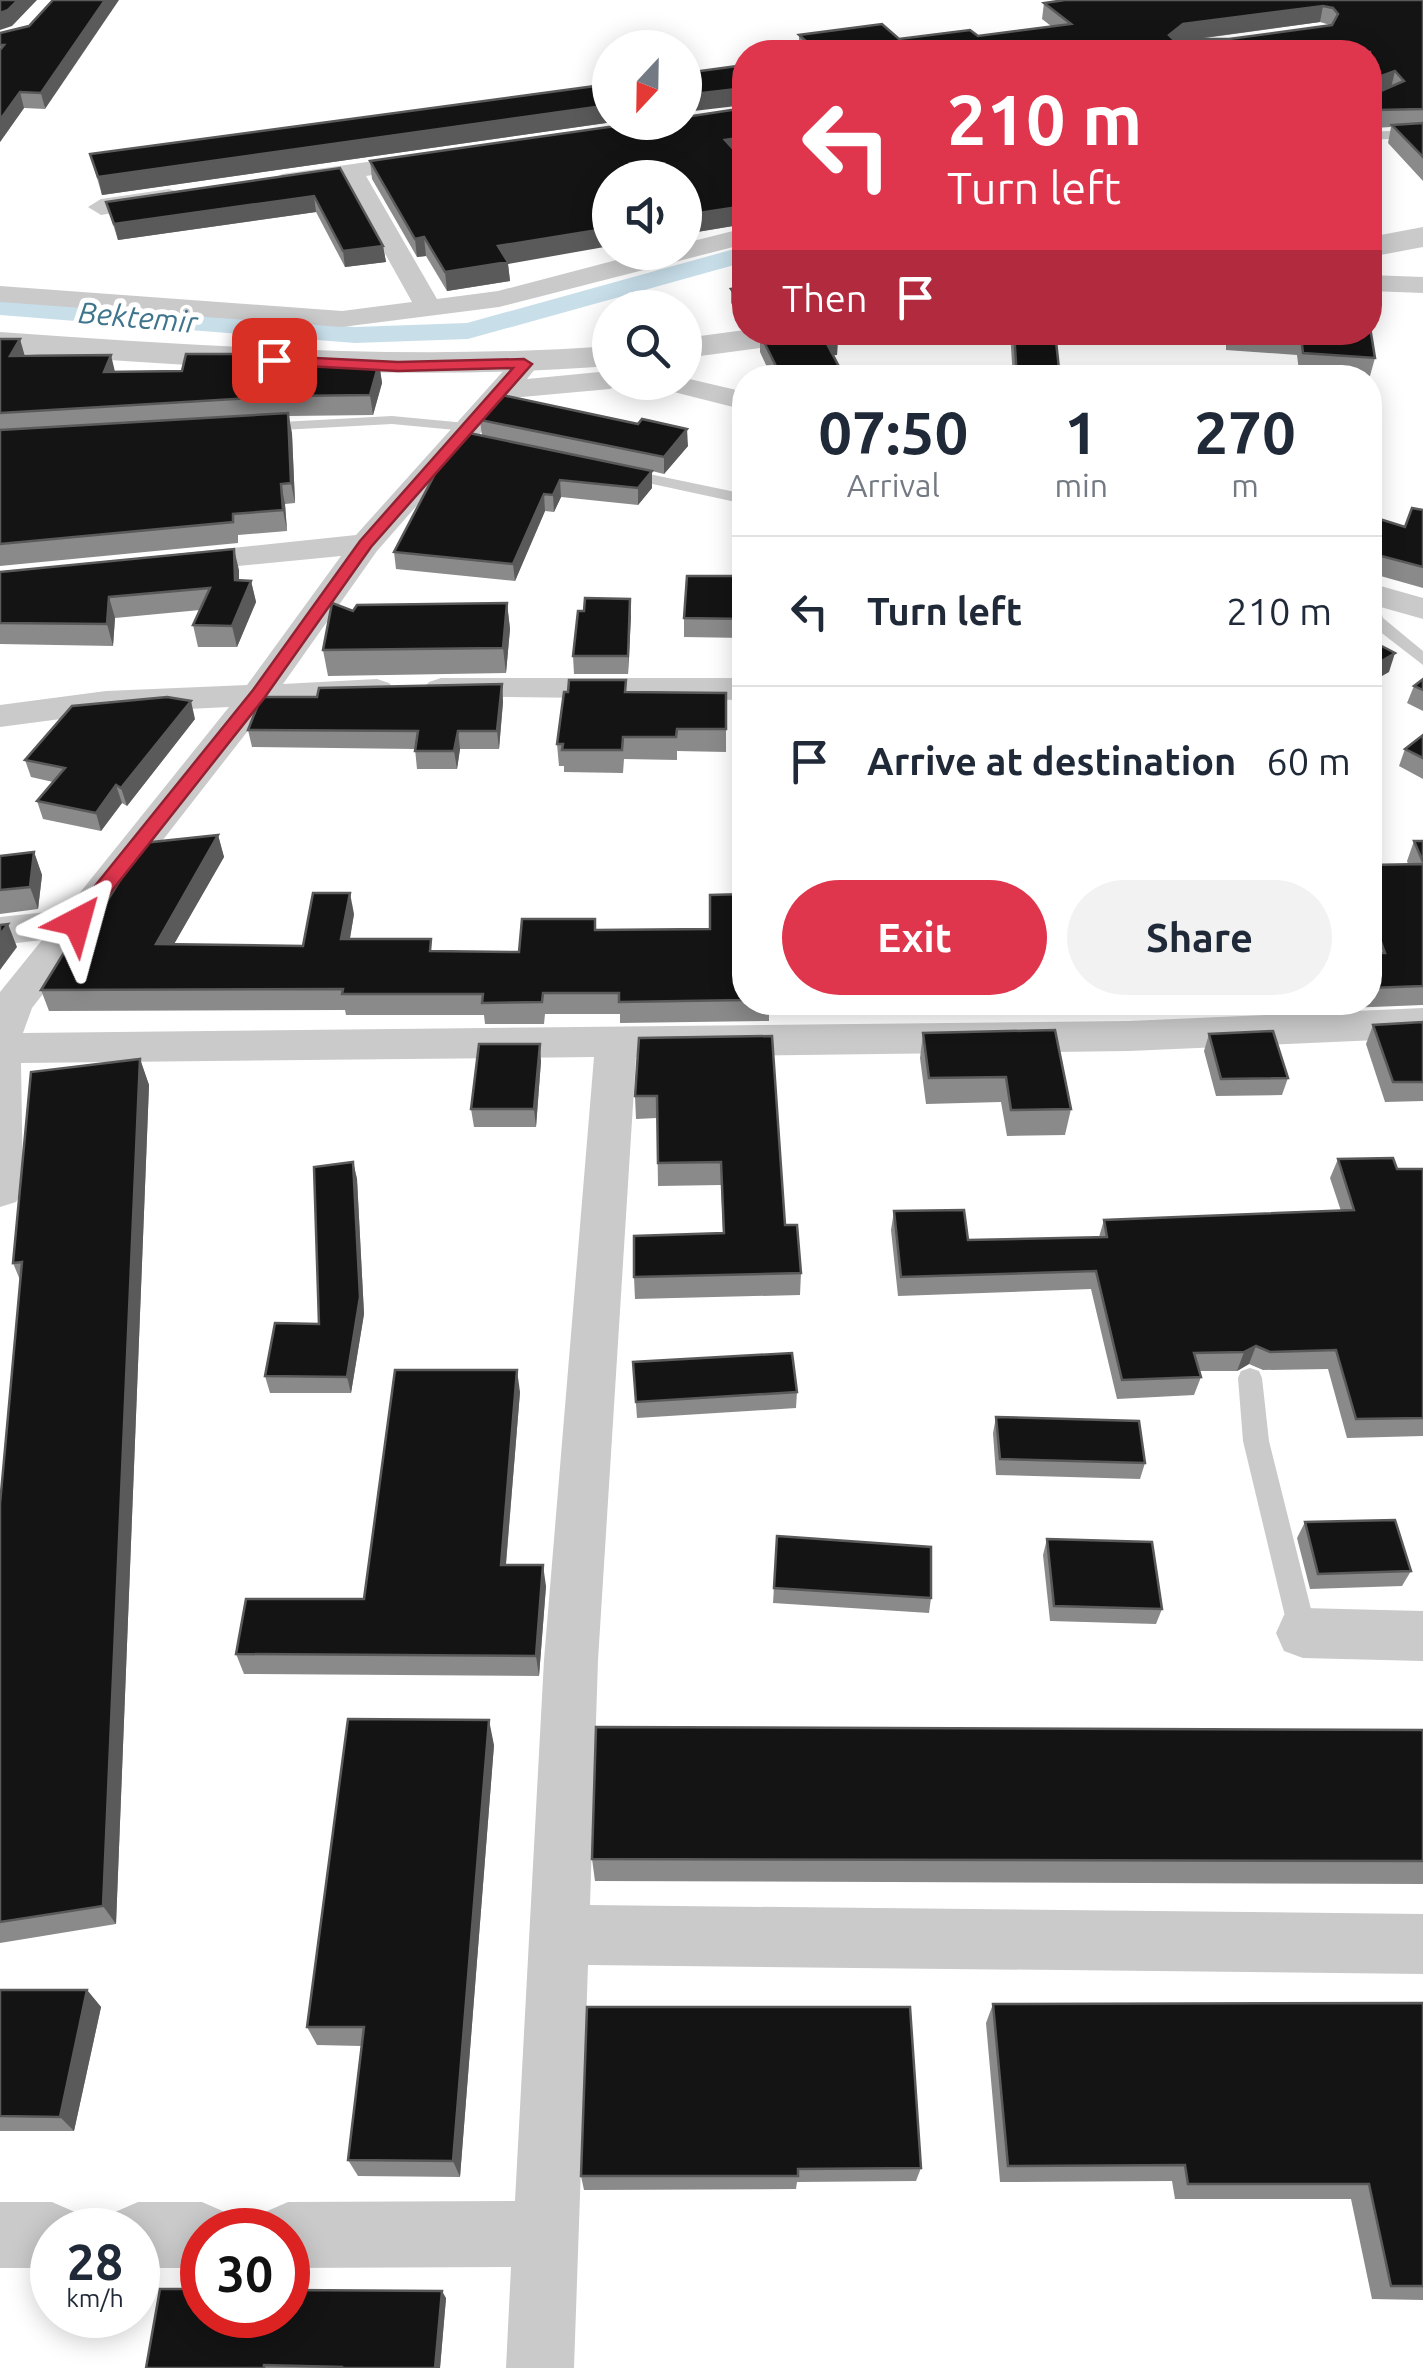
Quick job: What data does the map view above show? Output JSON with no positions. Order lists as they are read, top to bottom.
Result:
{
  "water": ["Bektemir"],
  "north": "bottom",
  "page": {
    "turn": ["210 m", "Turn left"],
    "then": "Then",
    "eta": [
      "07:50",
      "Arrival",
      "1",
      "min",
      "270",
      "m"
    ],
    "list": [
      {
        "name": "Turn left",
        "value": "210 m"
      },
      {
        "name": "Arrive at destination",
        "value": "60 m"
      }
    ],
    "buttons": ["Exit", "Share"],
    "speed": "28 km/h",
    "limit": "30"
  }
}
